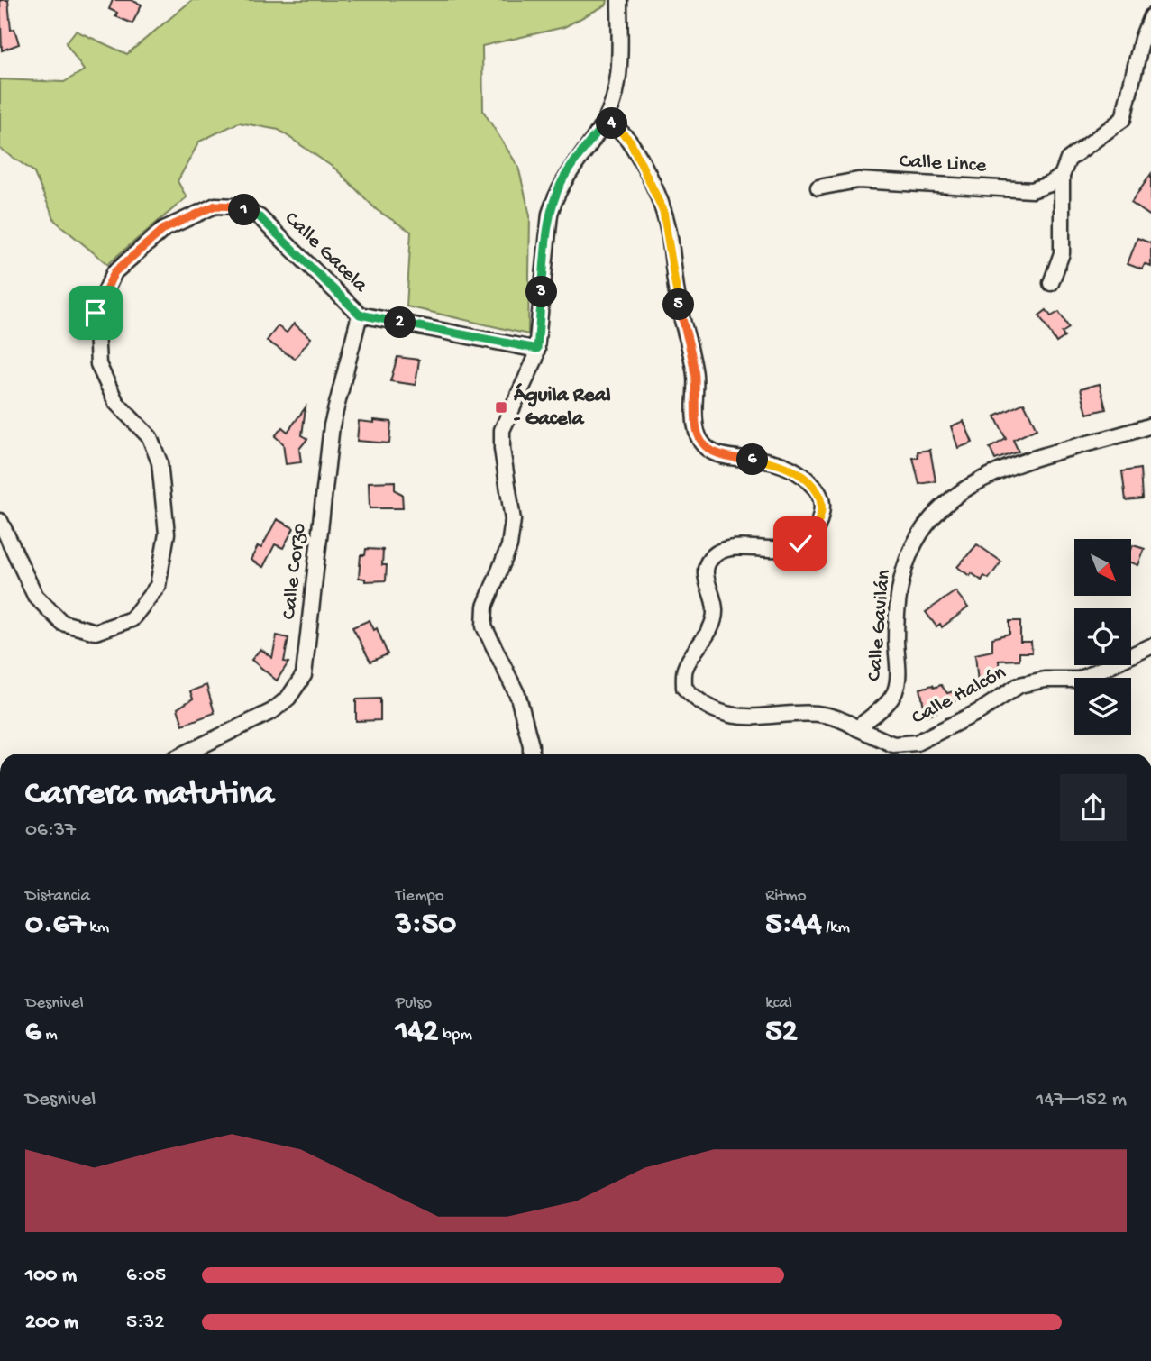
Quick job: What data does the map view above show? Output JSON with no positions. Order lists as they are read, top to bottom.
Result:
{
  "streets": {
    "street": [
      "Calle Lince",
      "Calle Gacela",
      "Calle Corzo",
      "Calle Gavilán",
      "Calle Halcón"
    ]
  },
  "crossings": [
    ["Calle Gacela", "Calle Corzo"],
    ["Calle Gavilán", "Calle Halcón"]
  ],
  "places": {
    "transit": ["Águila Real - Gacela"]
  },
  "north": "bottom right",
  "page": {
    "pins": [
      "4",
      "1",
      "3",
      "5",
      "2",
      "6"
    ],
    "heading": ["Carrera matutina", "06:37"],
    "stats": [
      ["Distancia", "0.67 km"],
      ["Tiempo", "3:50"],
      ["Ritmo", "5:44 /km"],
      ["Desnivel", "6 m"],
      ["Pulso", "142 bpm"],
      ["kcal", "52"]
    ],
    "chart": ["Desnivel", "147–152 m"],
    "list": [
      {
        "name": "100 m",
        "note": "6:05"
      },
      {
        "name": "200 m",
        "note": "5:32"
      }
    ]
  }
}
